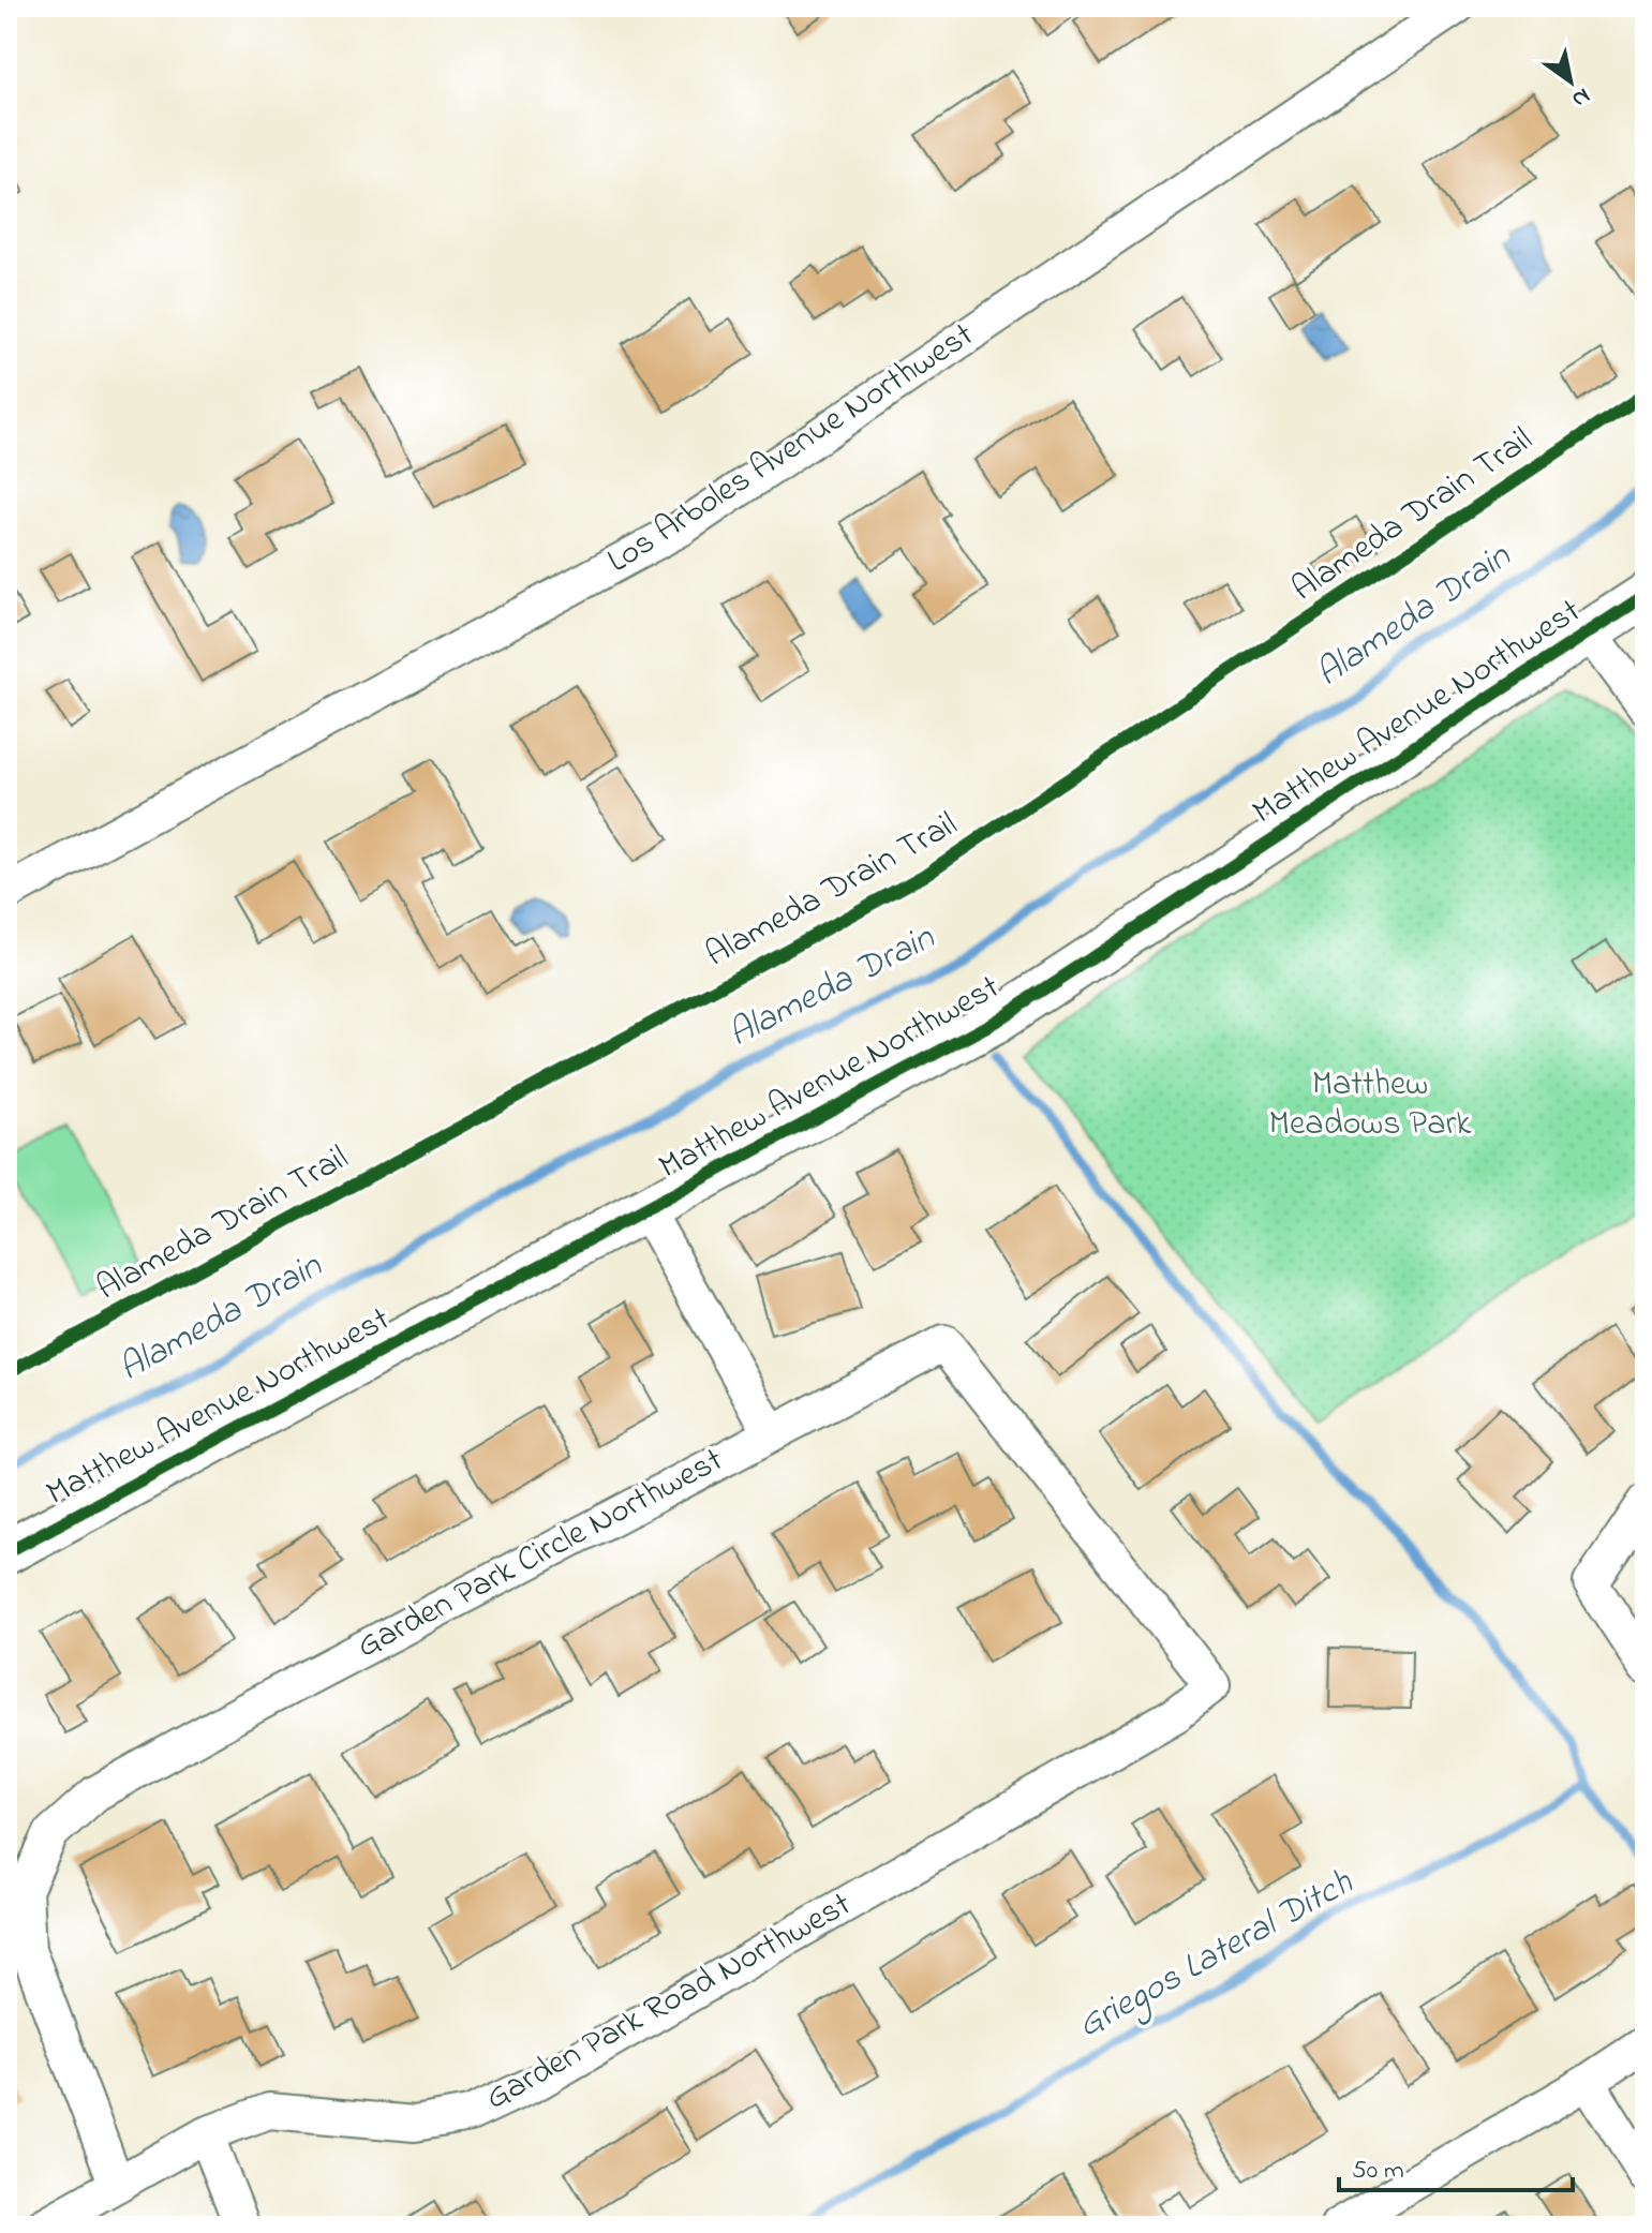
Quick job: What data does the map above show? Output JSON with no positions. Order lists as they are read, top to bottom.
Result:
{
  "streets": {
    "street": [
      "Los Arboles Avenue Northwest",
      "Matthew Avenue Northwest",
      "Garden Park Circle Northwest",
      "Garden Park Road Northwest"
    ],
    "cycle path": ["Alameda Drain Trail"]
  },
  "crossings": [
    ["Garden Park Circle Northwest", "Garden Park Road Northwest"]
  ],
  "water": ["Alameda Drain", "Griegos Lateral Ditch"],
  "parks": ["Matthew Meadows Park"],
  "scale_bar": "50 m",
  "north": "bottom right"
}
